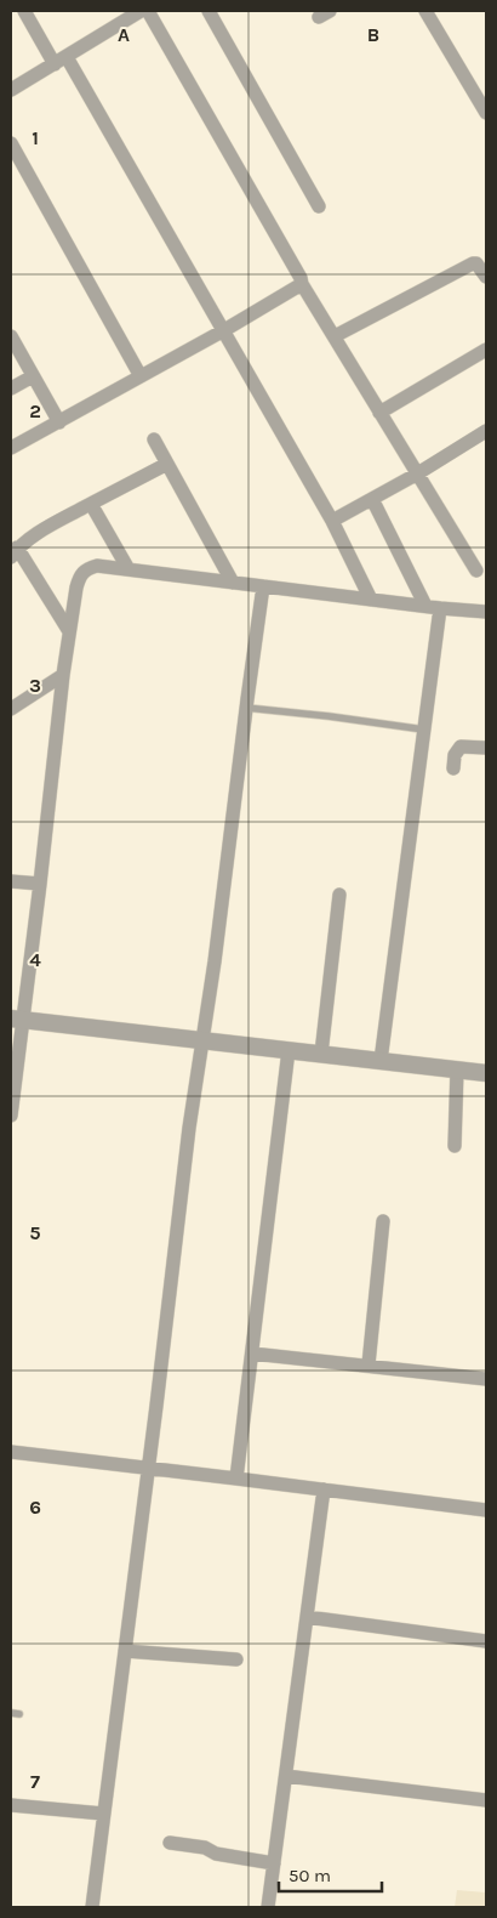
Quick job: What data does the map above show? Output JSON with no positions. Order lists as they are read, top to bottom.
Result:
{
  "scale_bar": "50 m",
  "grid": {
    "columns": ["A", "B"],
    "rows": [
      "1",
      "2",
      "3",
      "4",
      "5",
      "6",
      "7"
    ]
  }
}
